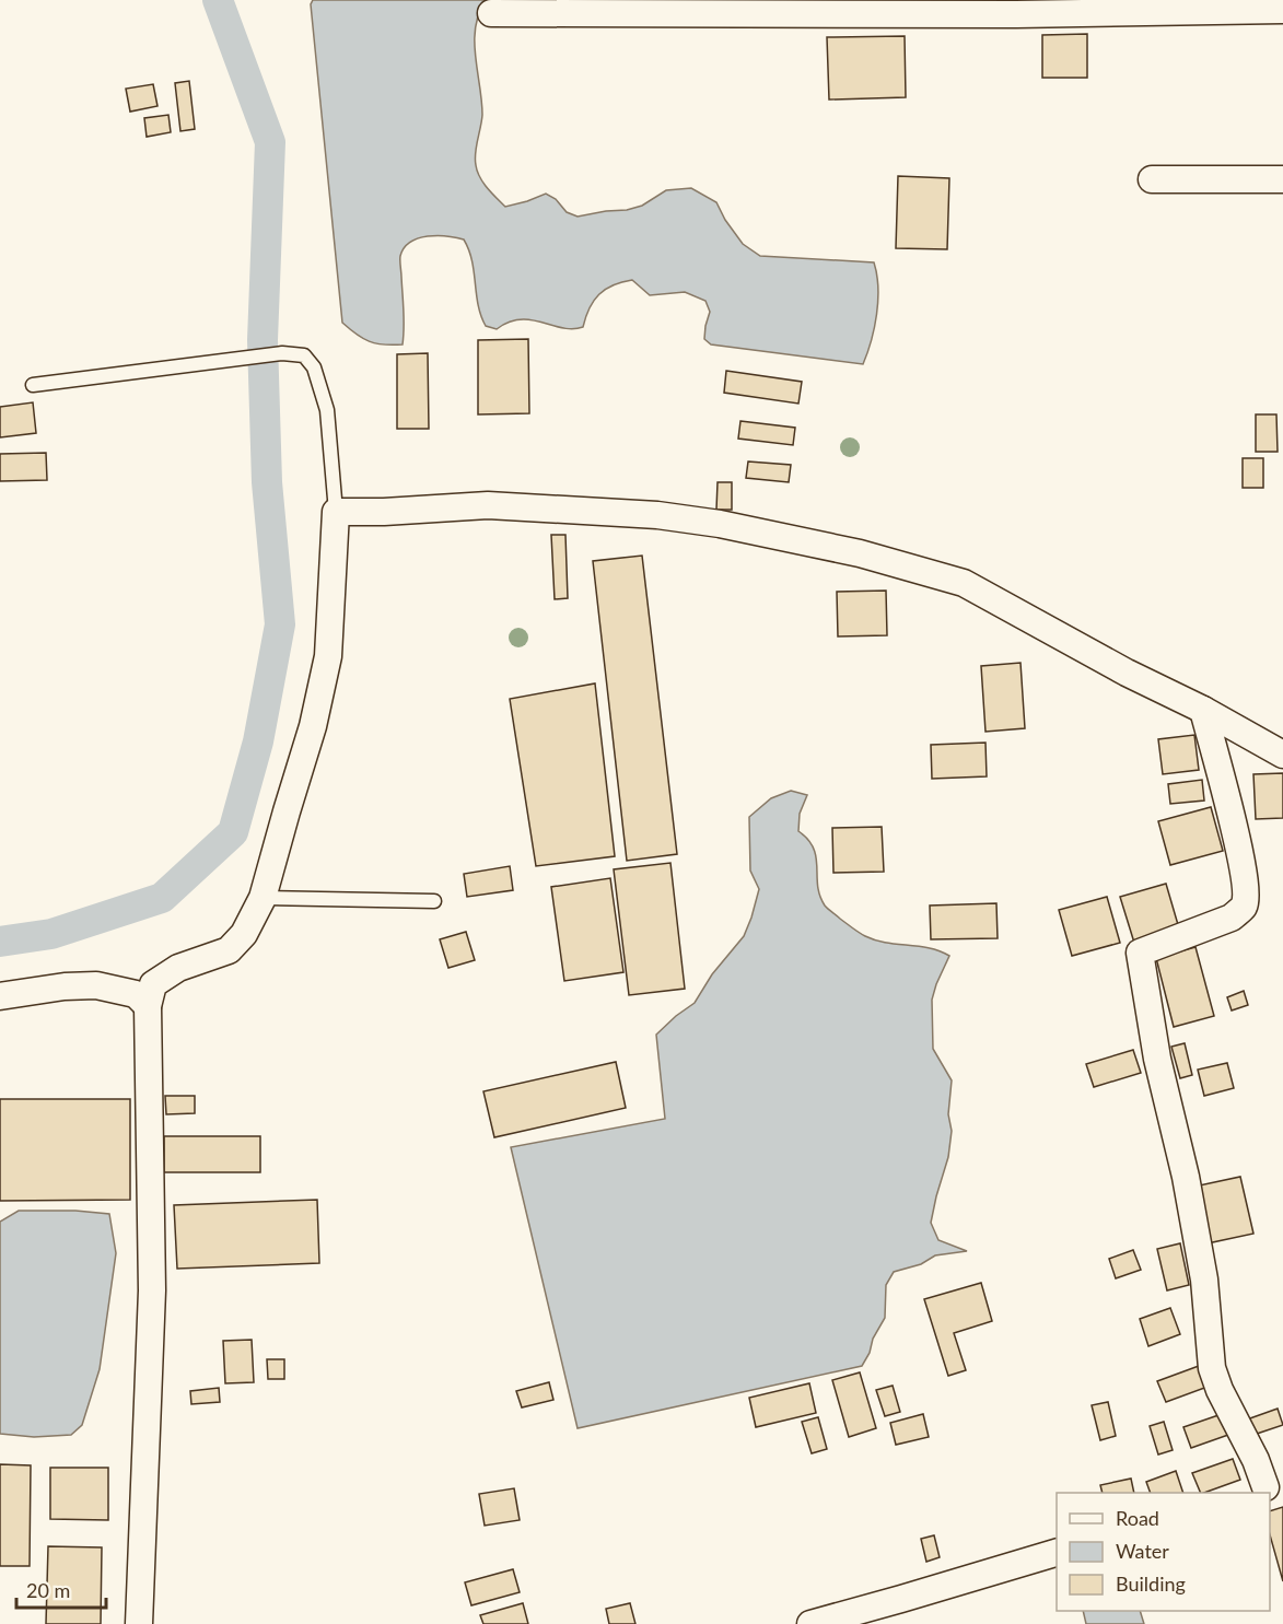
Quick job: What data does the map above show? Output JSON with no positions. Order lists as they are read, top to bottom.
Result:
{
  "legend": ["Road", "Water", "Building"],
  "scale_bar": "20 m"
}
